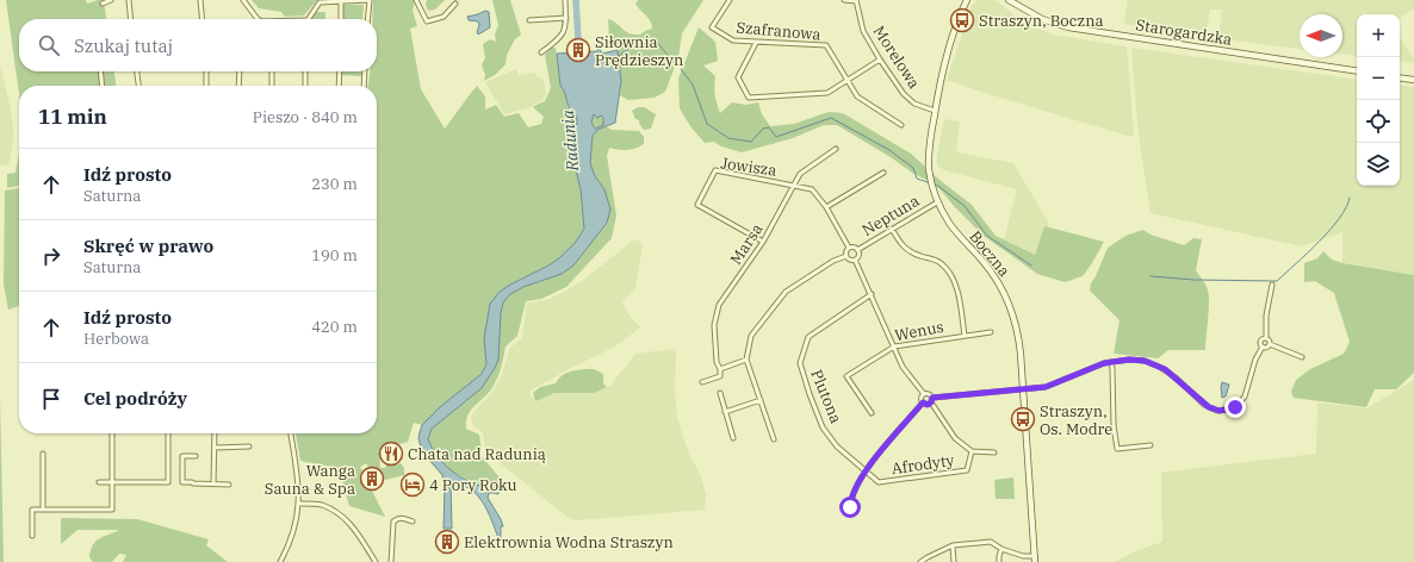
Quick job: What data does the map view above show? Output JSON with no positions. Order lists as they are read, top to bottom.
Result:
{
  "streets": {
    "street": [
      "Szafranowa",
      "Starogardzka",
      "Morelowa",
      "Jowisza",
      "Neptuna",
      "Marsa",
      "Boczna",
      "Wenus",
      "Plutona",
      "Afrodyty"
    ]
  },
  "crossings": [
    ["Morelowa", "Boczna"],
    ["Jowisza", "Neptuna"],
    ["Jowisza", "Marsa"],
    ["Neptuna", "Boczna"],
    ["Plutona", "Afrodyty"]
  ],
  "water": ["Radunia"],
  "places": {
    "bus stop": ["Straszyn, Boczna", "Straszyn, Os. Modre"],
    "building": ["Siłownia Prędzieszyn", "Wanga Sauna & Spa", "Elektrownia Wodna Straszyn"],
    "restaurant": ["Chata nad Radunią"],
    "hotel": ["4 Pory Roku"]
  },
  "north": "left",
  "page": {
    "map_buttons": ["+", "−"],
    "search": "Szukaj tutaj",
    "heading": ["11 min", "Pieszo · 840 m"],
    "list": [
      ["Idź prosto", "Saturna", "230 m"],
      ["Skręć w prawo", "Saturna", "190 m"],
      ["Idź prosto", "Herbowa", "420 m"],
      "Cel podróży"
    ]
  }
}
